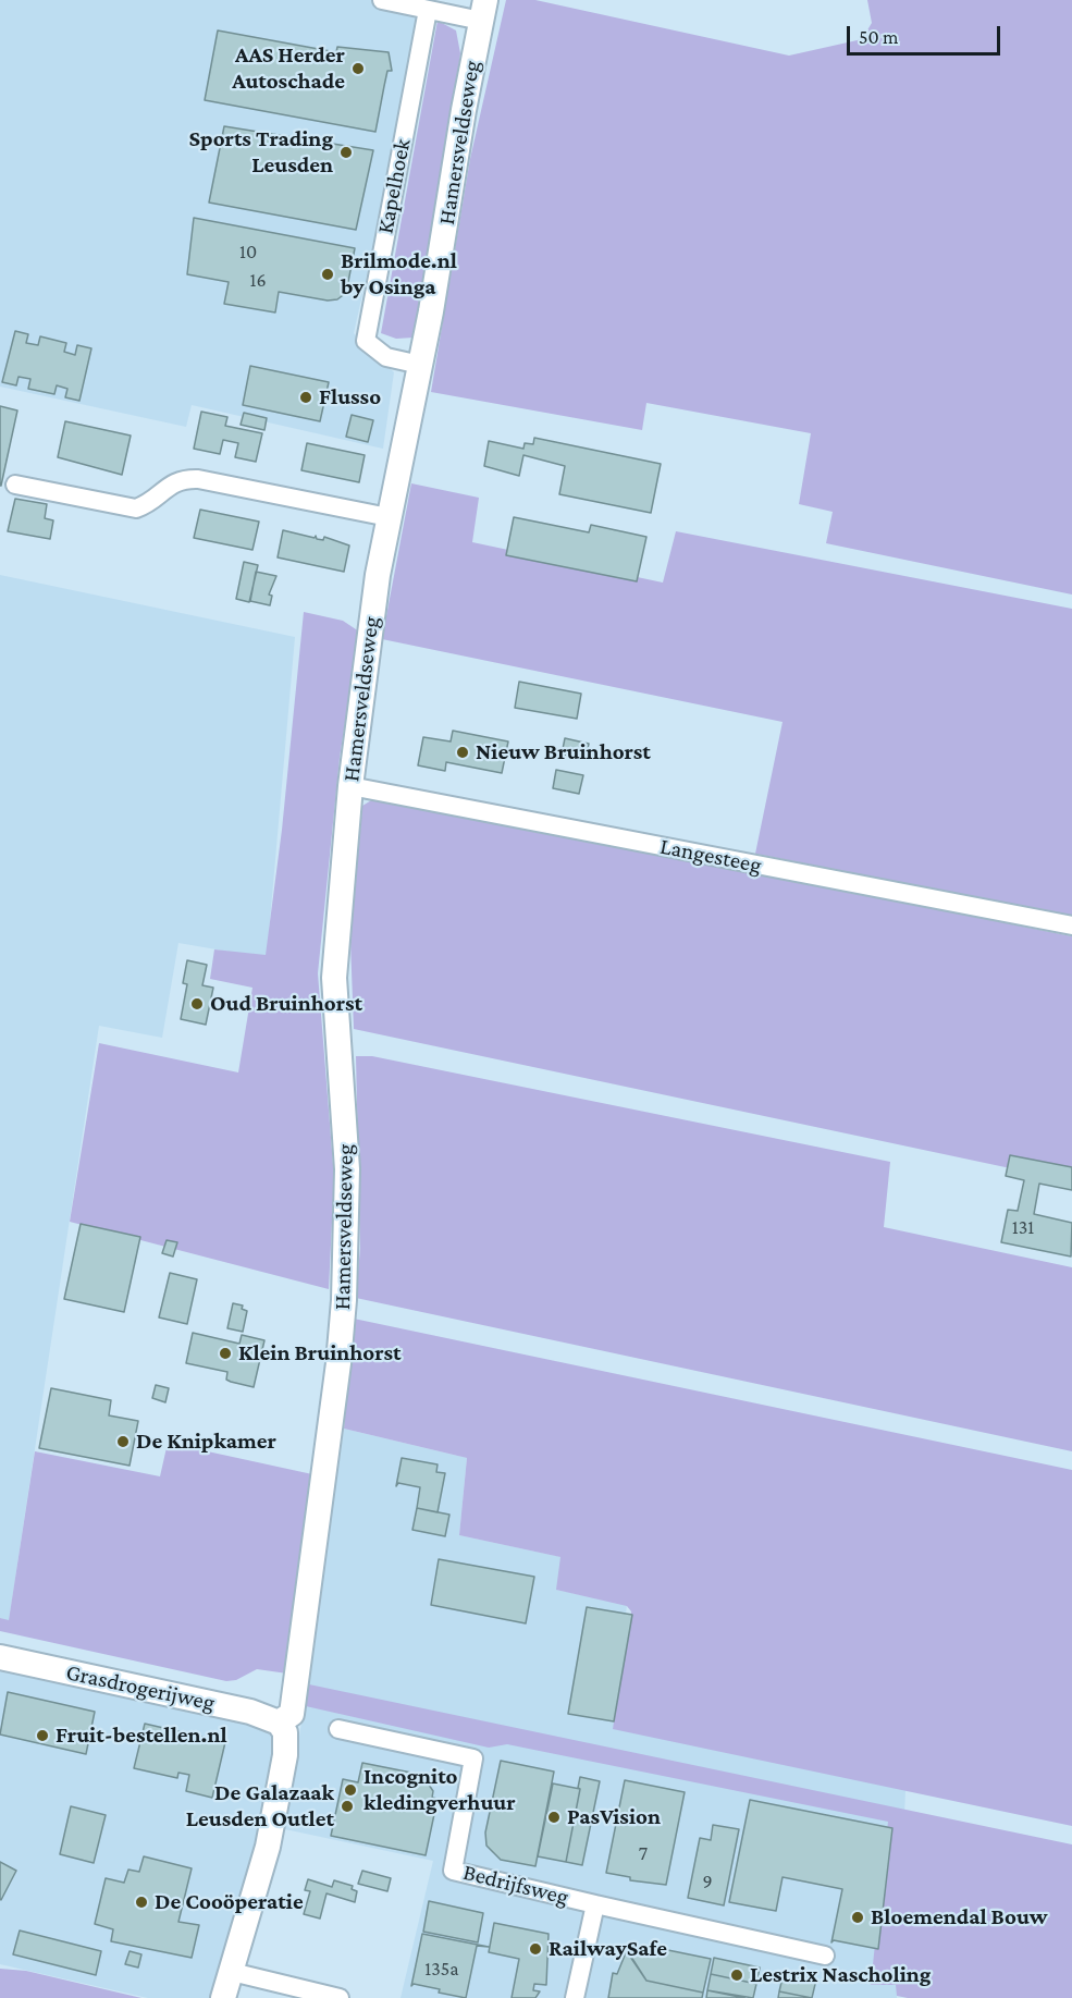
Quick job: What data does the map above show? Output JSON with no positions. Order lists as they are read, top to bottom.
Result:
{
  "streets": {
    "street": [
      "Hamersveldseweg",
      "Kapelhoek",
      "Langesteeg",
      "Grasdrogerijweg",
      "Bedrijfsweg"
    ]
  },
  "crossings": [
    ["Hamersveldseweg", "Kapelhoek"],
    ["Hamersveldseweg", "Langesteeg"],
    ["Hamersveldseweg", "Grasdrogerijweg"]
  ],
  "places": [
    "AAS Herder Autoschade",
    "Sports Trading Leusden",
    "Brilmode.nl by Osinga",
    "Flusso",
    "Nieuw Bruinhorst",
    "Oud Bruinhorst",
    "Klein Bruinhorst",
    "De Knipkamer",
    "Fruit-bestellen.nl",
    "Incognito kledingverhuur",
    "De Galazaak Leusden Outlet",
    "PasVision",
    "De Cooöperatie",
    "Bloemendal Bouw",
    "RailwaySafe",
    "Lestrix Nascholing"
  ],
  "house_numbers": [
    "10",
    "16",
    "131",
    "7",
    "9",
    "135a"
  ],
  "scale_bar": "50 m"
}
